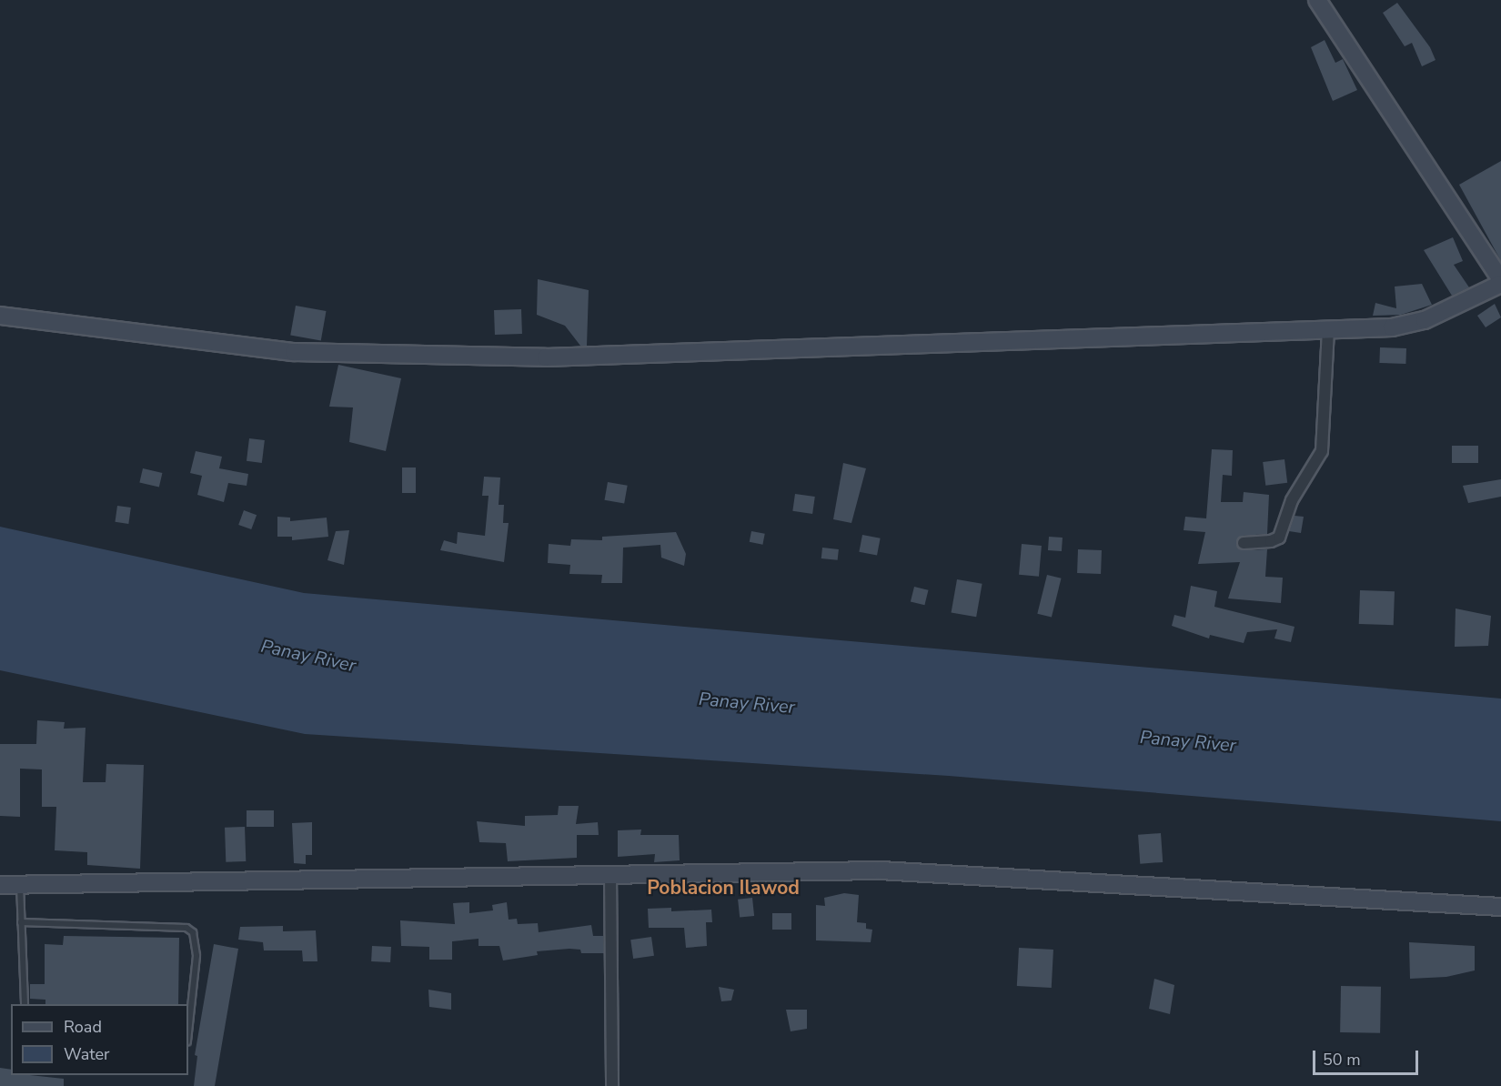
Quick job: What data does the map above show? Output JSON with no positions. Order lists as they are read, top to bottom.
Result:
{
  "districts": ["Poblacion Ilawod"],
  "water": ["Panay River"],
  "legend": ["Road", "Water"],
  "scale_bar": "50 m"
}
